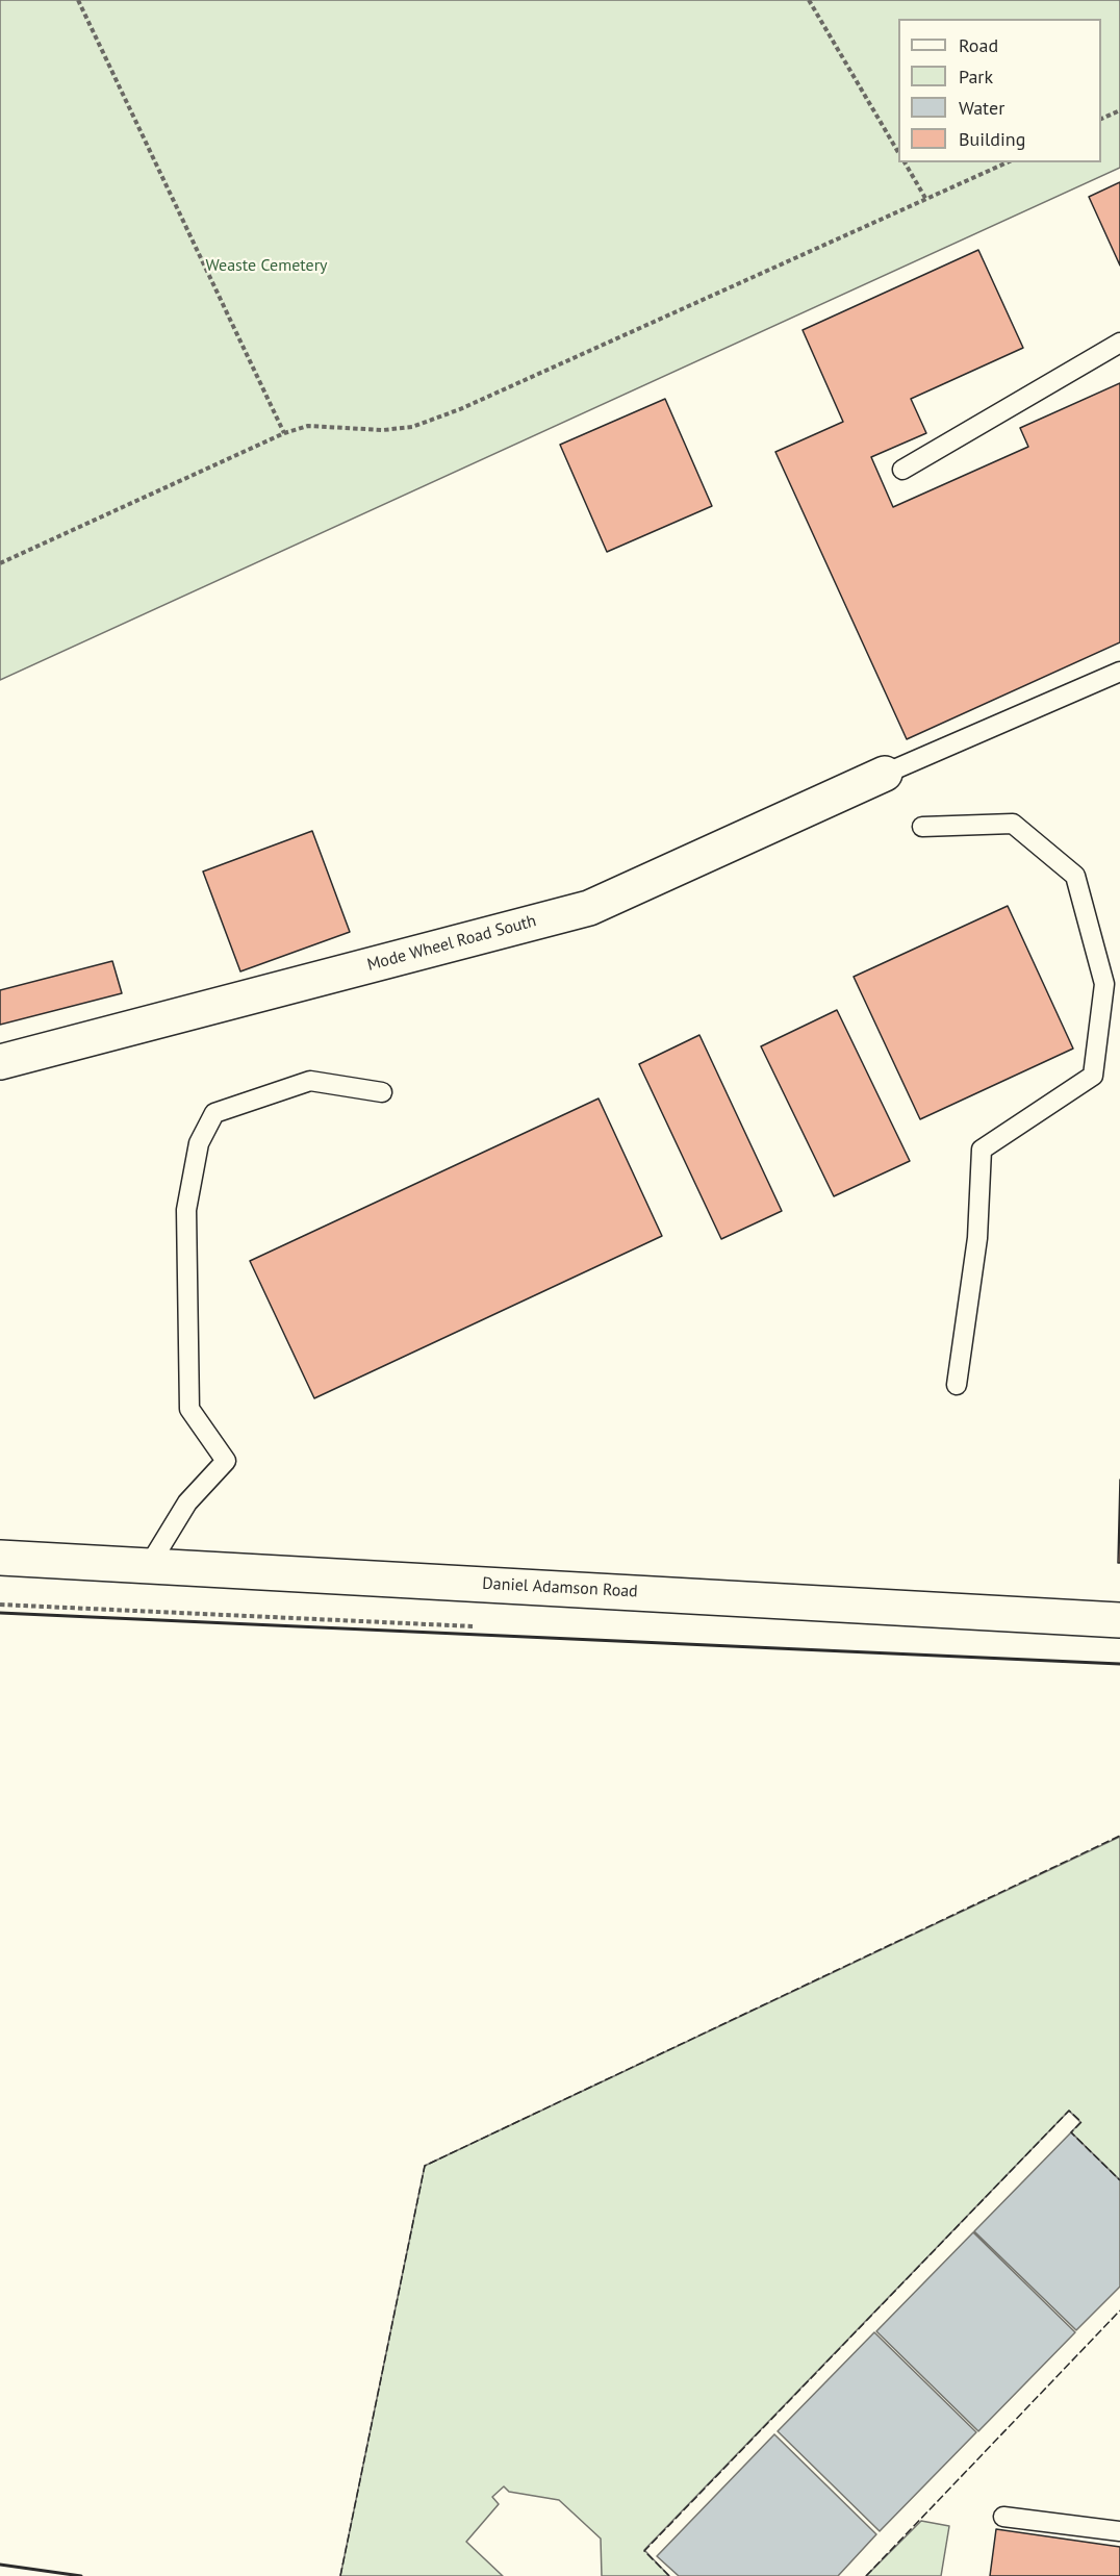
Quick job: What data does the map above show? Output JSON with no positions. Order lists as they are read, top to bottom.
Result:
{
  "streets": {
    "street": ["Mode Wheel Road South", "Daniel Adamson Road"]
  },
  "parks": ["Weaste Cemetery"],
  "legend": [
    "Road",
    "Park",
    "Water",
    "Building"
  ]
}
